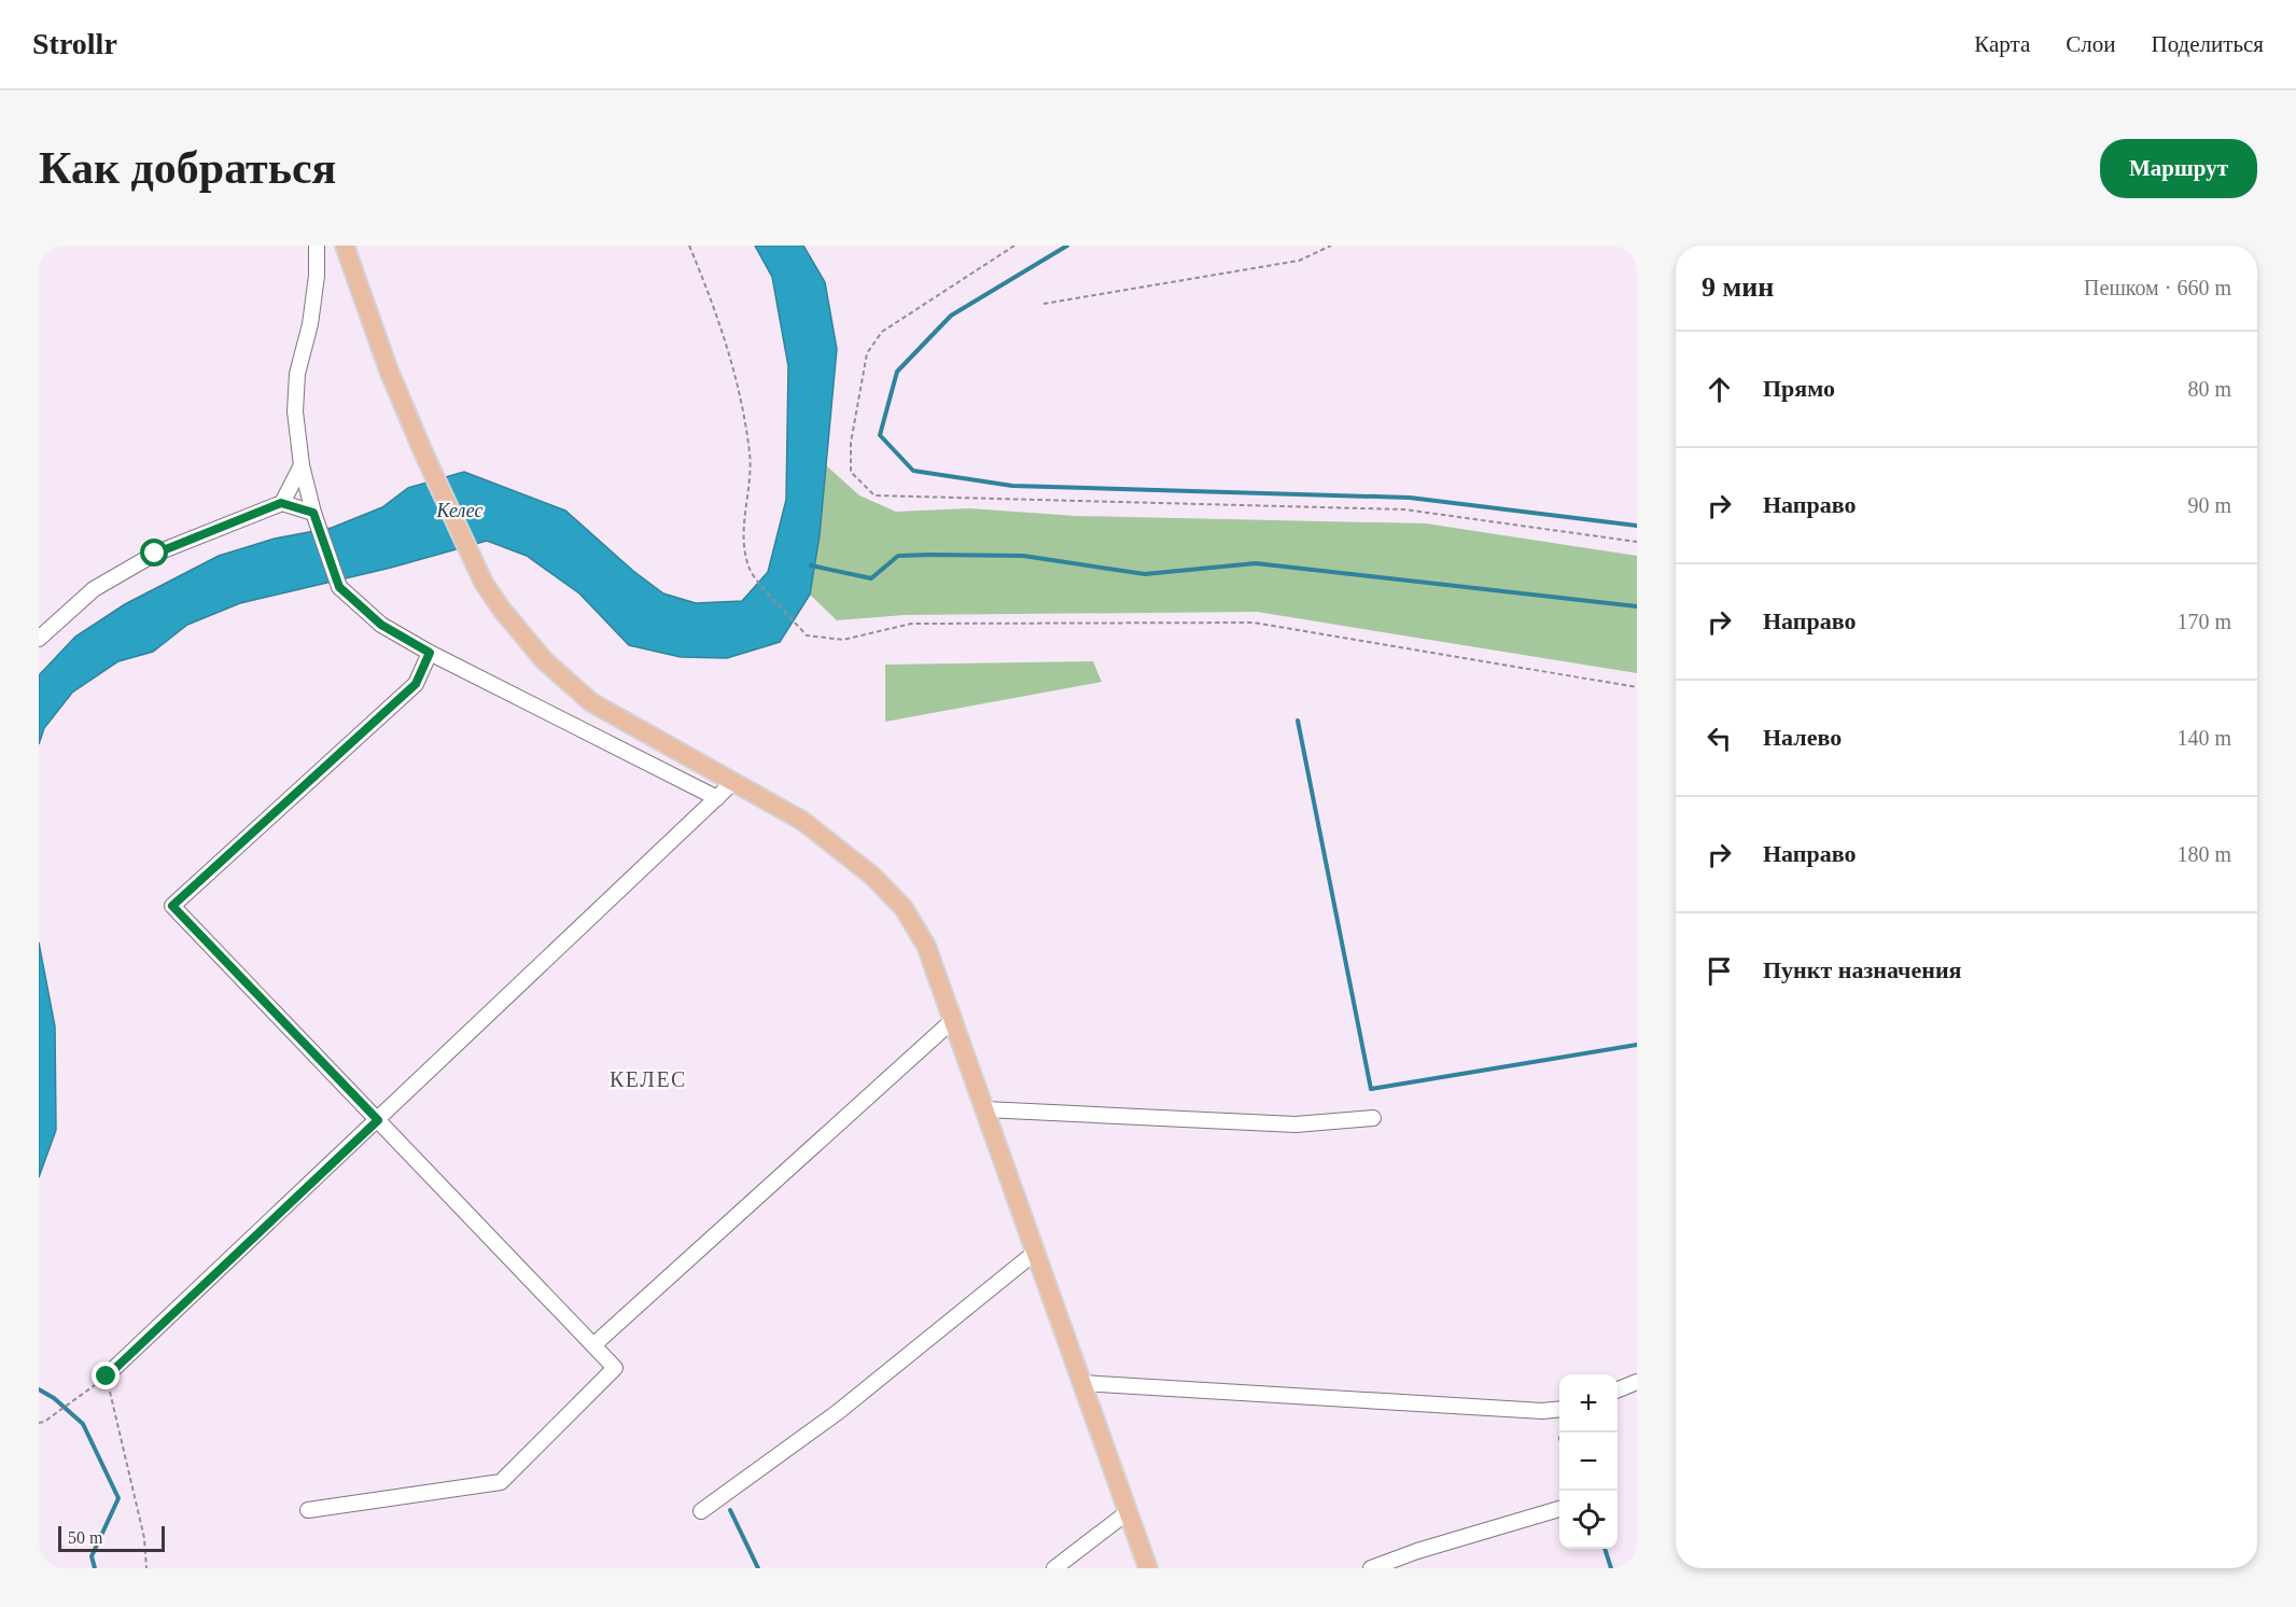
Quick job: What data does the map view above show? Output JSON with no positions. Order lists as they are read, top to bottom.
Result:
{
  "districts": ["КЕЛЕС"],
  "water": ["Келес"],
  "scale_bar": "50 m",
  "page": {
    "header": "Strollr",
    "nav": ["Карта", "Слои", "Поделиться"],
    "buttons": "Маршрут",
    "title": "Как добраться",
    "heading": ["9 мин", "Пешком · 660 m"],
    "list": [
      ["Прямо", "80 m"],
      ["Направо", "90 m"],
      ["Направо", "170 m"],
      ["Налево", "140 m"],
      ["Направо", "180 m"],
      "Пункт назначения"
    ],
    "map_buttons": ["+", "−"],
    "scale": "50 m"
  }
}
